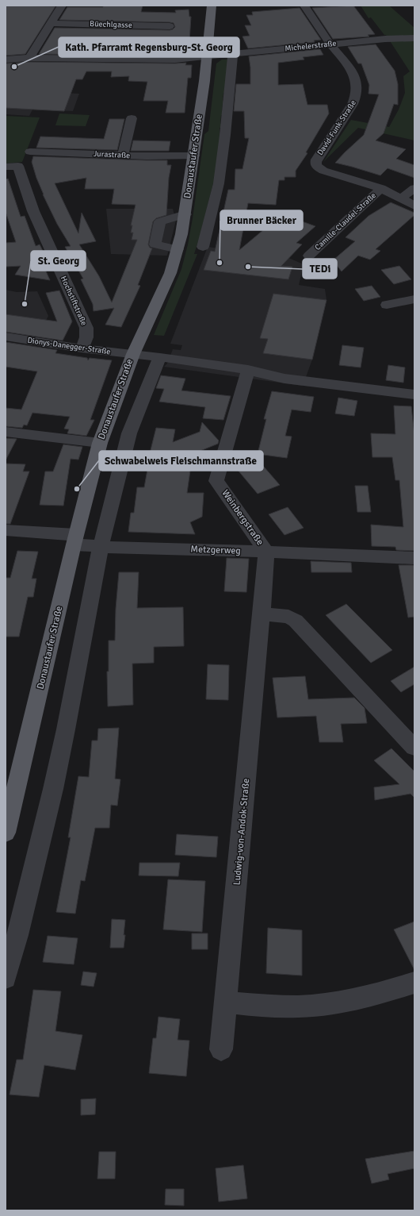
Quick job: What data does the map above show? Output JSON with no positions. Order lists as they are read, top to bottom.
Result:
{
  "streets": {
    "main road": ["Donaustaufer Straße"],
    "street": [
      "Büechlgasse",
      "Michelerstraße",
      "David-Funk-Straße",
      "Jurastraße",
      "Camille-Claudel-Straße",
      "Hochstiftstraße",
      "Dionys-Danegger-Straße",
      "Weinbergstraße",
      "Metzgerweg",
      "Ludwig-von-Andok-Straße"
    ]
  },
  "crossings": [
    ["Michelerstraße", "David-Funk-Straße"],
    ["Michelerstraße", "Donaustaufer Straße"],
    ["David-Funk-Straße", "Camille-Claudel-Straße"],
    ["Jurastraße", "Donaustaufer Straße"],
    ["Donaustaufer Straße", "Dionys-Danegger-Straße"],
    ["Donaustaufer Straße", "Metzgerweg"],
    ["Hochstiftstraße", "Dionys-Danegger-Straße"],
    ["Weinbergstraße", "Metzgerweg"],
    ["Weinbergstraße", "Ludwig-von-Andok-Straße"]
  ],
  "places": [
    "Kath. Pfarramt Regensburg-St. Georg",
    "Brunner Bäcker",
    "TEDi",
    "St. Georg",
    "Schwabelweis Fleischmannstraße"
  ]
}
